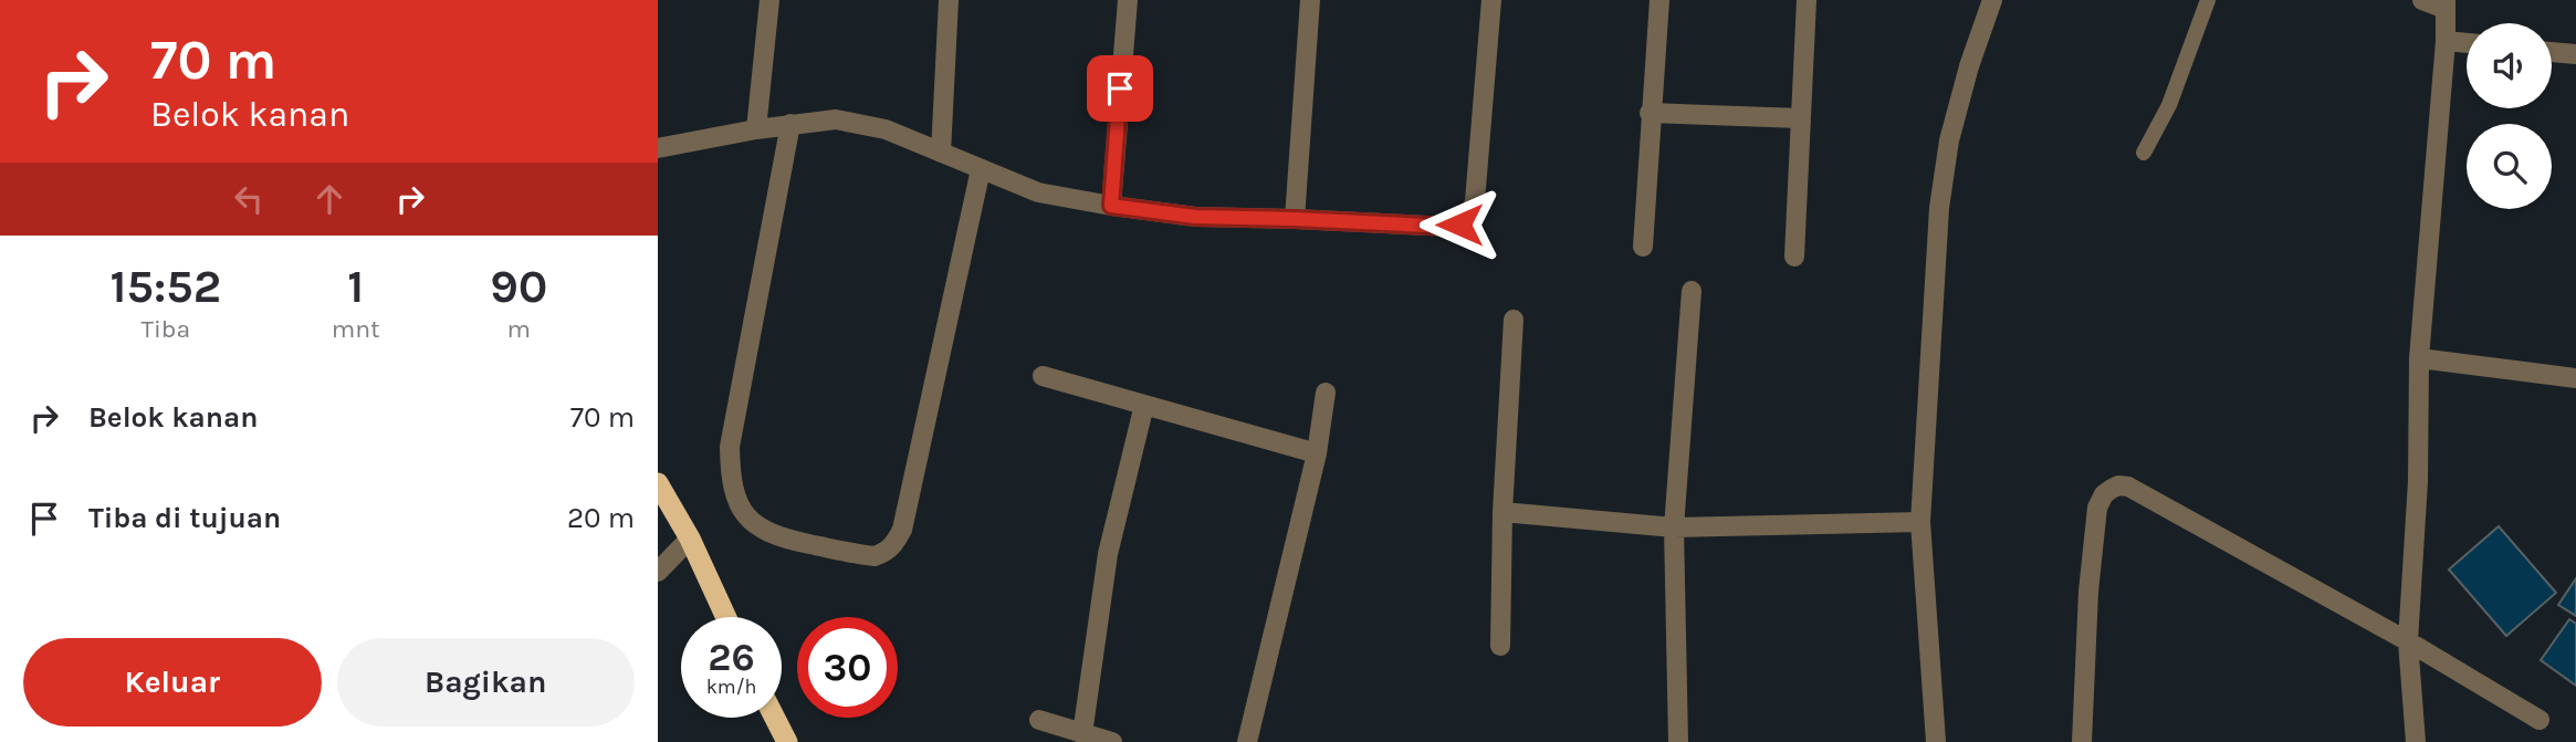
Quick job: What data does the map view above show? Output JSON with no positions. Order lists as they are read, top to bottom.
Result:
{
  "page": {
    "turn": ["70 m", "Belok kanan"],
    "eta": [
      "15:52",
      "Tiba",
      "1",
      "mnt",
      "90",
      "m"
    ],
    "list": [
      {
        "name": "Belok kanan",
        "value": "70 m"
      },
      {
        "name": "Tiba di tujuan",
        "value": "20 m"
      }
    ],
    "speed": "26 km/h",
    "limit": "30",
    "buttons": ["Keluar", "Bagikan"]
  }
}
